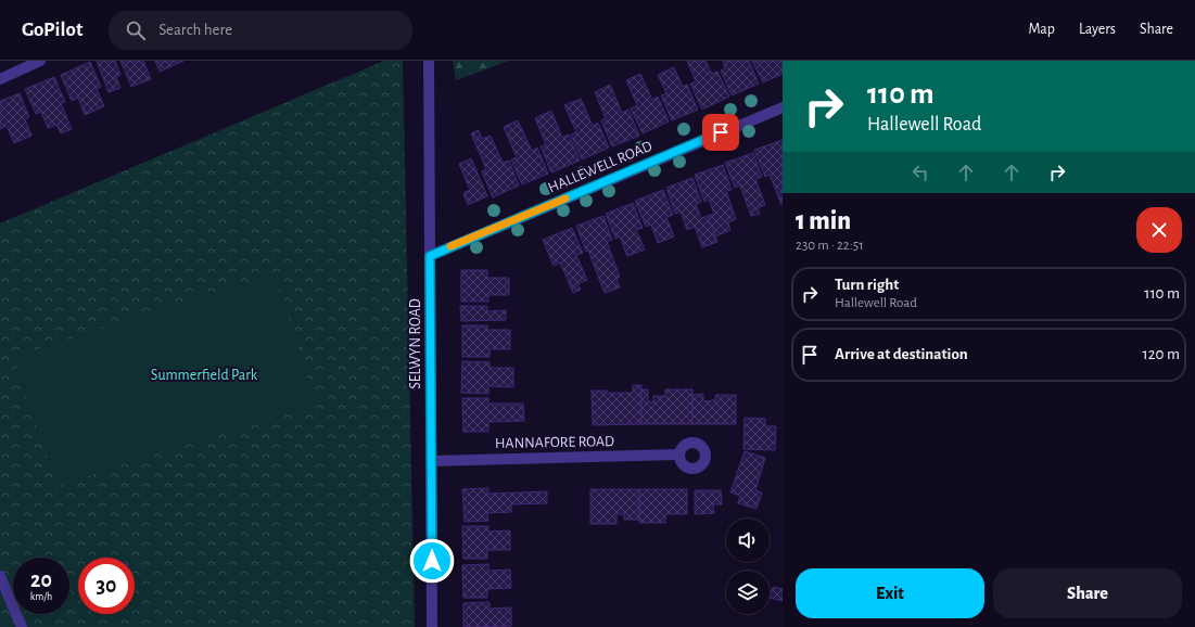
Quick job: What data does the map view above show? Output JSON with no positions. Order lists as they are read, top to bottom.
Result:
{
  "streets": {
    "street": ["HALLEWELL ROAD", "SELWYN ROAD", "HANNAFORE ROAD"]
  },
  "crossings": [
    ["HALLEWELL ROAD", "SELWYN ROAD"],
    ["SELWYN ROAD", "HANNAFORE ROAD"]
  ],
  "parks": ["Summerfield Park"],
  "page": {
    "header": "GoPilot",
    "search": "Search here",
    "nav": ["Map", "Layers", "Share"],
    "turn": ["110 m", "Hallewell Road"],
    "heading": ["1 min", "230 m · 22:51"],
    "list": [
      {
        "name": "Turn right",
        "note": "Hallewell Road",
        "value": "110 m"
      },
      {
        "name": "Arrive at destination",
        "value": "120 m"
      }
    ],
    "speed": "20 km/h",
    "limit": "30",
    "buttons": ["Exit", "Share"]
  }
}
